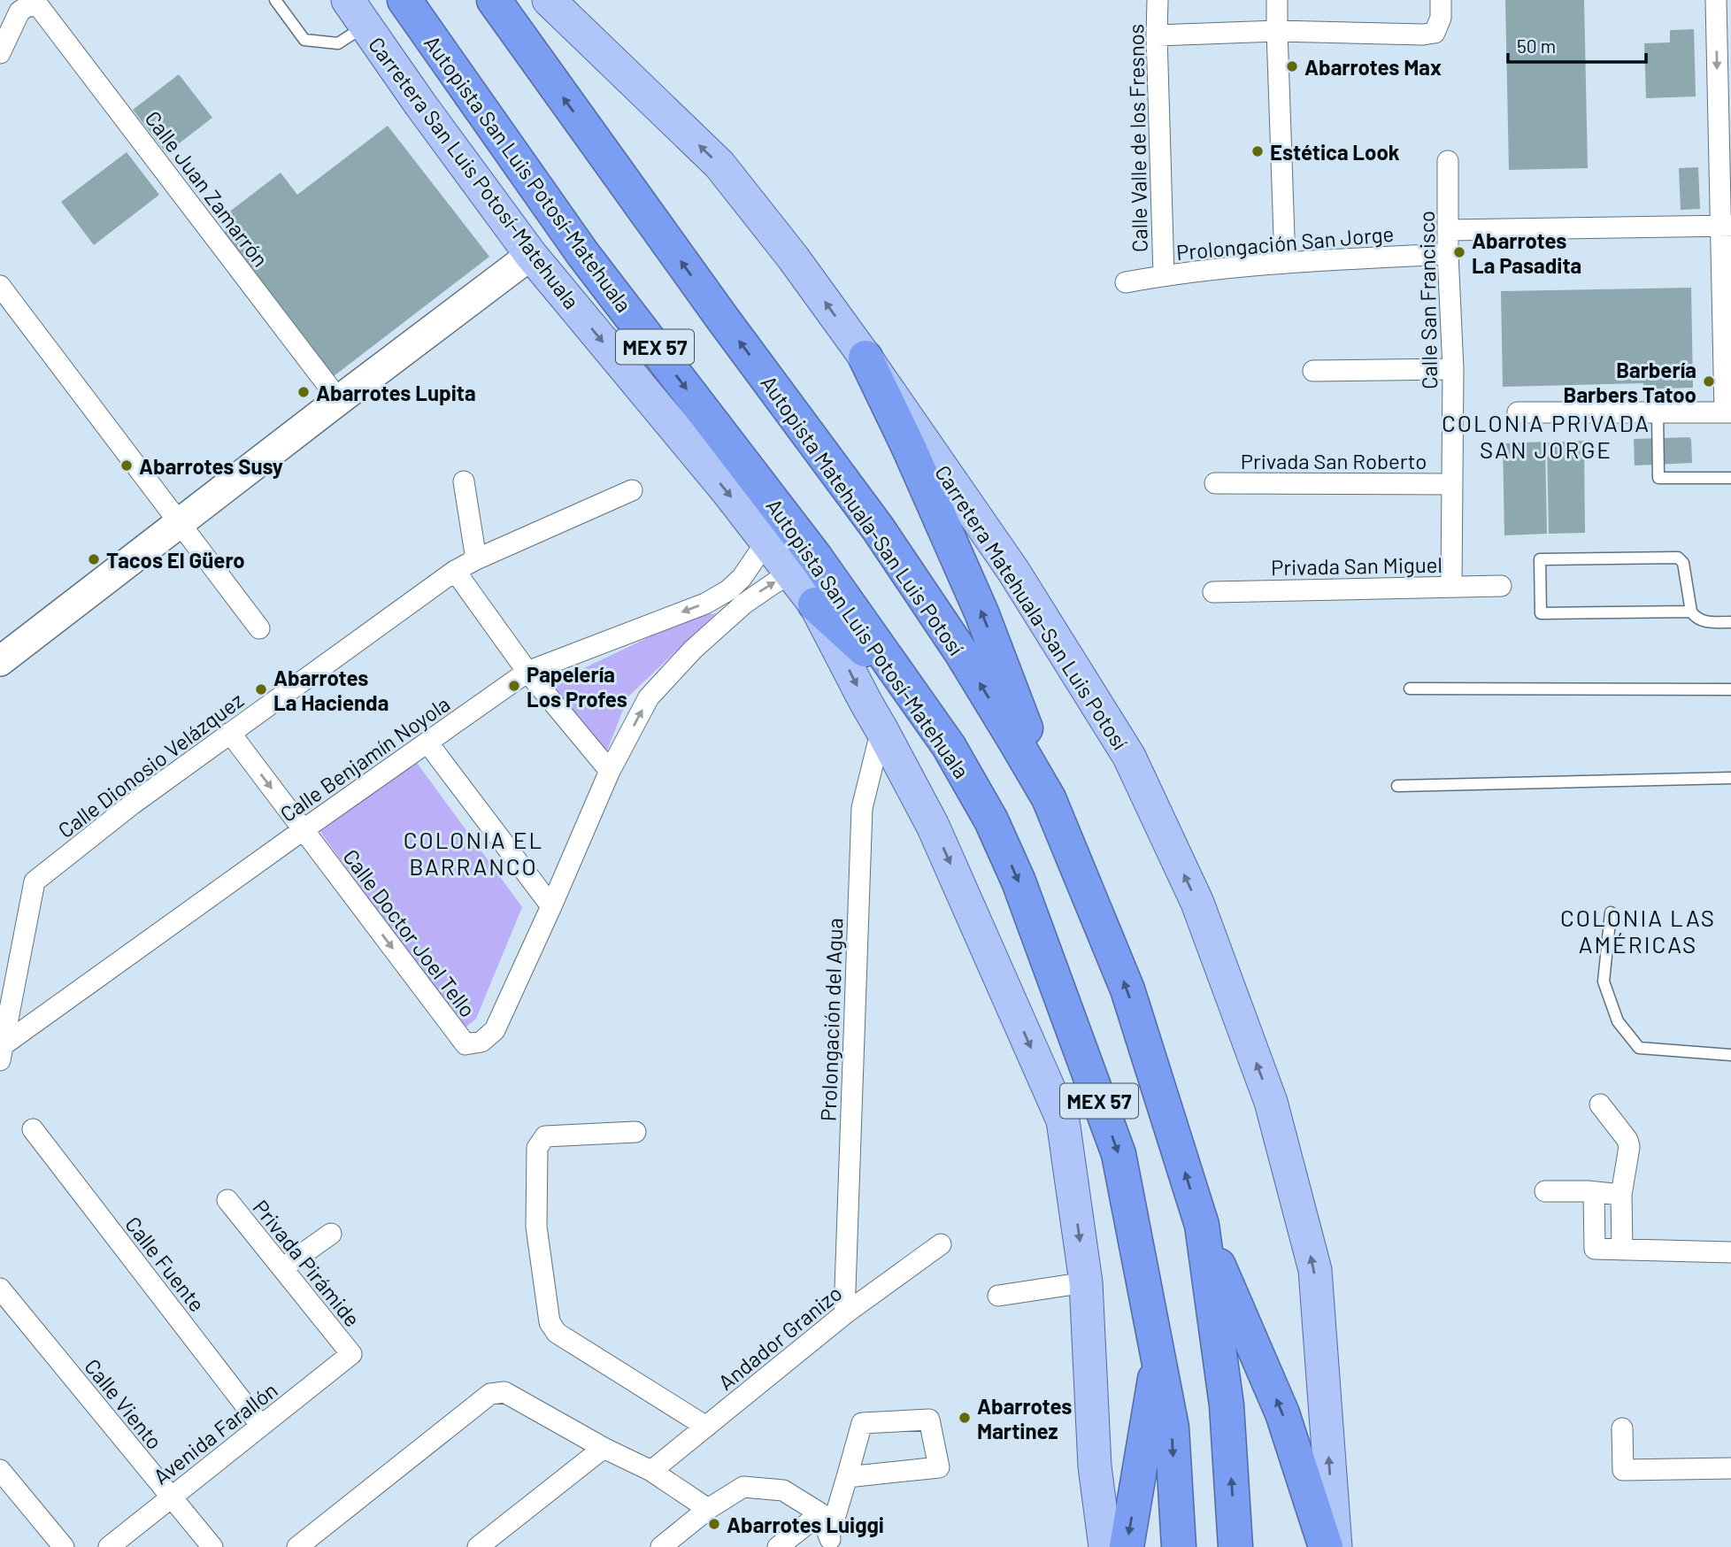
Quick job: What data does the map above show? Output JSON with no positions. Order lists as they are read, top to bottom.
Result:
{
  "streets": {
    "highway": ["Autopista San Luis Potosí-Matehuala", "MEX 57", "Autopista Matehuala-San Luis Potosí"],
    "main road": ["Carretera San Luis Potosí-Matehuala", "Carretera Matehuala-San Luis Potosí"],
    "street": [
      "Calle Valle de los Fresnos",
      "Calle Juan Zamarrón",
      "Prolongación San Jorge",
      "Calle San Francisco",
      "Privada San Roberto",
      "Privada San Miguel",
      "Calle Benjamín Noyola",
      "Calle Dionosio Velázquez",
      "Calle Doctor Joel Tello",
      "Prolongación del Agua",
      "Privada Pirámide",
      "Calle Fuente",
      "Andador Granizo",
      "Calle Viento",
      "Avenida Farallón"
    ]
  },
  "crossings": [
    ["Calle Valle de los Fresnos", "Prolongación San Jorge"],
    ["Carretera San Luis Potosí-Matehuala", "Calle Benjamín Noyola"],
    ["Carretera San Luis Potosí-Matehuala", "Calle Doctor Joel Tello"],
    ["Carretera San Luis Potosí-Matehuala", "Prolongación del Agua"],
    ["Prolongación San Jorge", "Calle San Francisco"],
    ["Calle San Francisco", "Privada San Roberto"],
    ["Calle San Francisco", "Privada San Miguel"],
    ["Calle Benjamín Noyola", "Calle Dionosio Velázquez"],
    ["Calle Benjamín Noyola", "Calle Doctor Joel Tello"],
    ["Calle Dionosio Velázquez", "Calle Doctor Joel Tello"],
    ["Prolongación del Agua", "Andador Granizo"],
    ["Privada Pirámide", "Avenida Farallón"],
    ["Calle Fuente", "Avenida Farallón"],
    ["Calle Viento", "Avenida Farallón"]
  ],
  "one_way": ["Carretera San Luis Potosí-Matehuala", "Carretera Matehuala-San Luis Potosí"],
  "districts": ["COLONIA PRIVADA SAN JORGE", "COLONIA EL BARRANCO", "COLONIA LAS AMÉRICAS"],
  "places": [
    "Abarrotes Max",
    "Estética Look",
    "Abarrotes La Pasadita",
    "Barbería Barbers Tatoo",
    "Abarrotes Lupita",
    "Abarrotes Susy",
    "Tacos El Güero",
    "Papelería Los Profes",
    "Abarrotes La Hacienda",
    "Abarrotes Martinez",
    "Abarrotes Luiggi"
  ],
  "scale_bar": "50 m"
}
